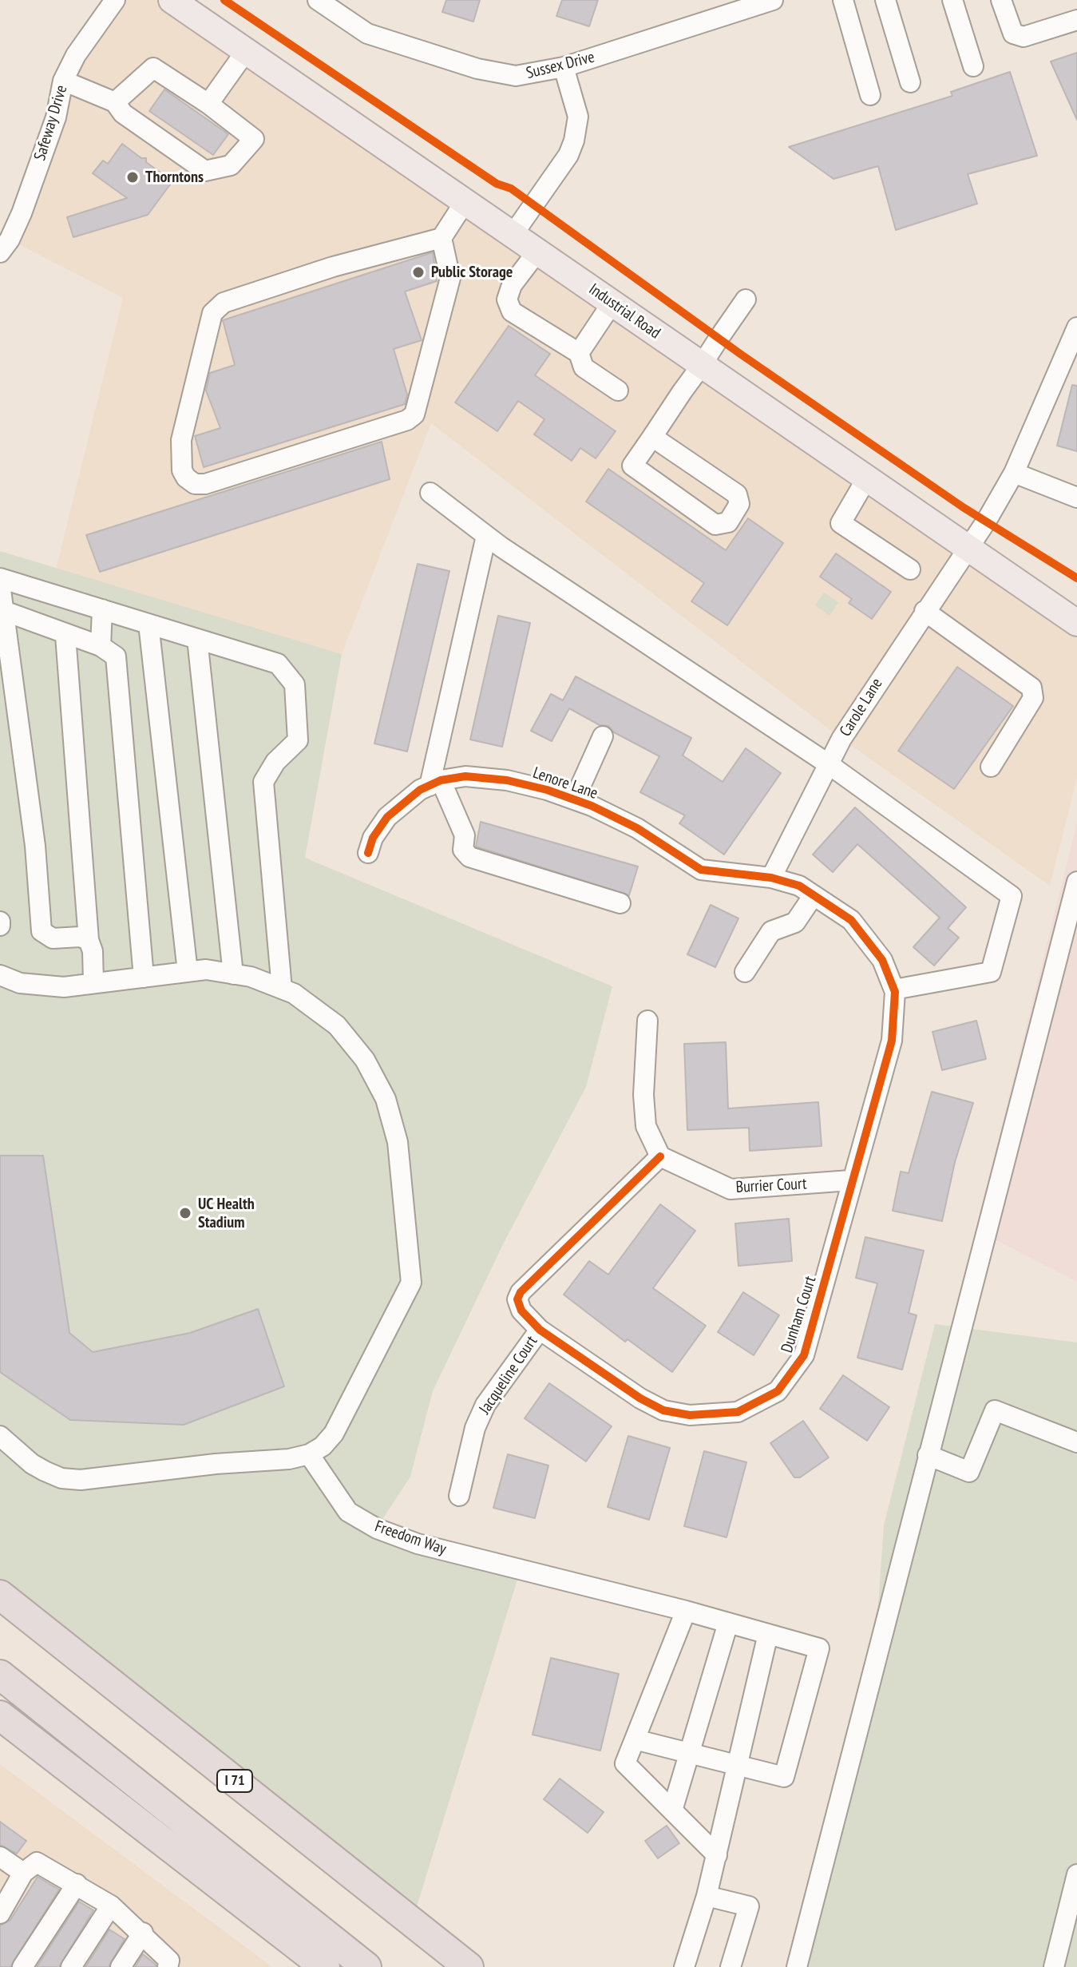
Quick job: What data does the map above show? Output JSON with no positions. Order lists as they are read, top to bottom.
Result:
{
  "streets": {
    "highway": ["I 71"],
    "main road": ["Industrial Road"],
    "street": [
      "Sussex Drive",
      "Safeway Drive",
      "Carole Lane",
      "Lenore Lane",
      "Burrier Court",
      "Dunham Court",
      "Jacqueline Court",
      "Freedom Way"
    ]
  },
  "crossings": [
    ["Industrial Road", "Carole Lane"],
    ["Carole Lane", "Lenore Lane"],
    ["Carole Lane", "Dunham Court"],
    ["Lenore Lane", "Dunham Court"],
    ["Burrier Court", "Dunham Court"],
    ["Dunham Court", "Jacqueline Court"]
  ],
  "places": ["Thorntons", "Public Storage", "UC Health Stadium"]
}
